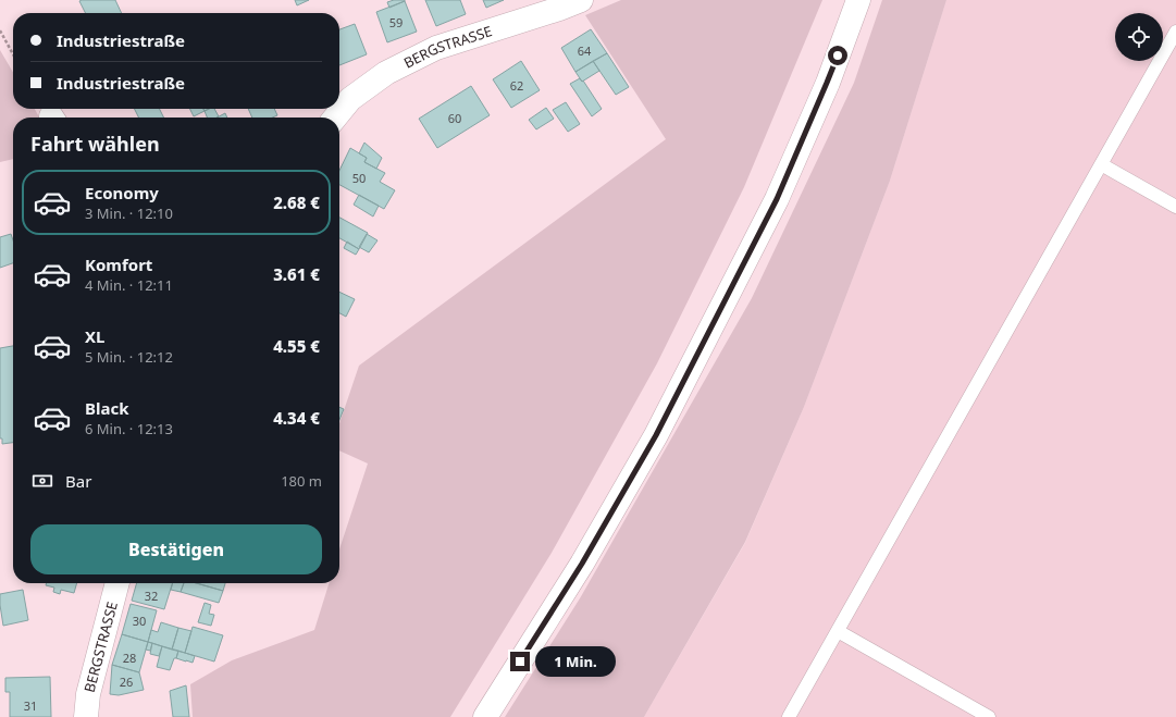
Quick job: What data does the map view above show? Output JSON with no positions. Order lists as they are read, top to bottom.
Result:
{
  "streets": {
    "main road": ["BERGSTRASSE"]
  },
  "house_numbers": [
    "59",
    "64",
    "62",
    "60",
    "50",
    "32",
    "30",
    "28",
    "26",
    "31"
  ],
  "page": {
    "banner": ["Industriestraße", "Industriestraße"],
    "heading": "Fahrt wählen",
    "list": [
      {
        "name": "Economy",
        "note": "3 Min. · 12:10",
        "value": "2.68 €"
      },
      {
        "name": "Komfort",
        "note": "4 Min. · 12:11",
        "value": "3.61 €"
      },
      {
        "name": "XL",
        "note": "5 Min. · 12:12",
        "value": "4.55 €"
      },
      {
        "name": "Black",
        "note": "6 Min. · 12:13",
        "value": "4.34 €"
      }
    ],
    "pay": ["Bar", "180 m"],
    "buttons": "Bestätigen",
    "bubble": "1 Min."
  }
}
